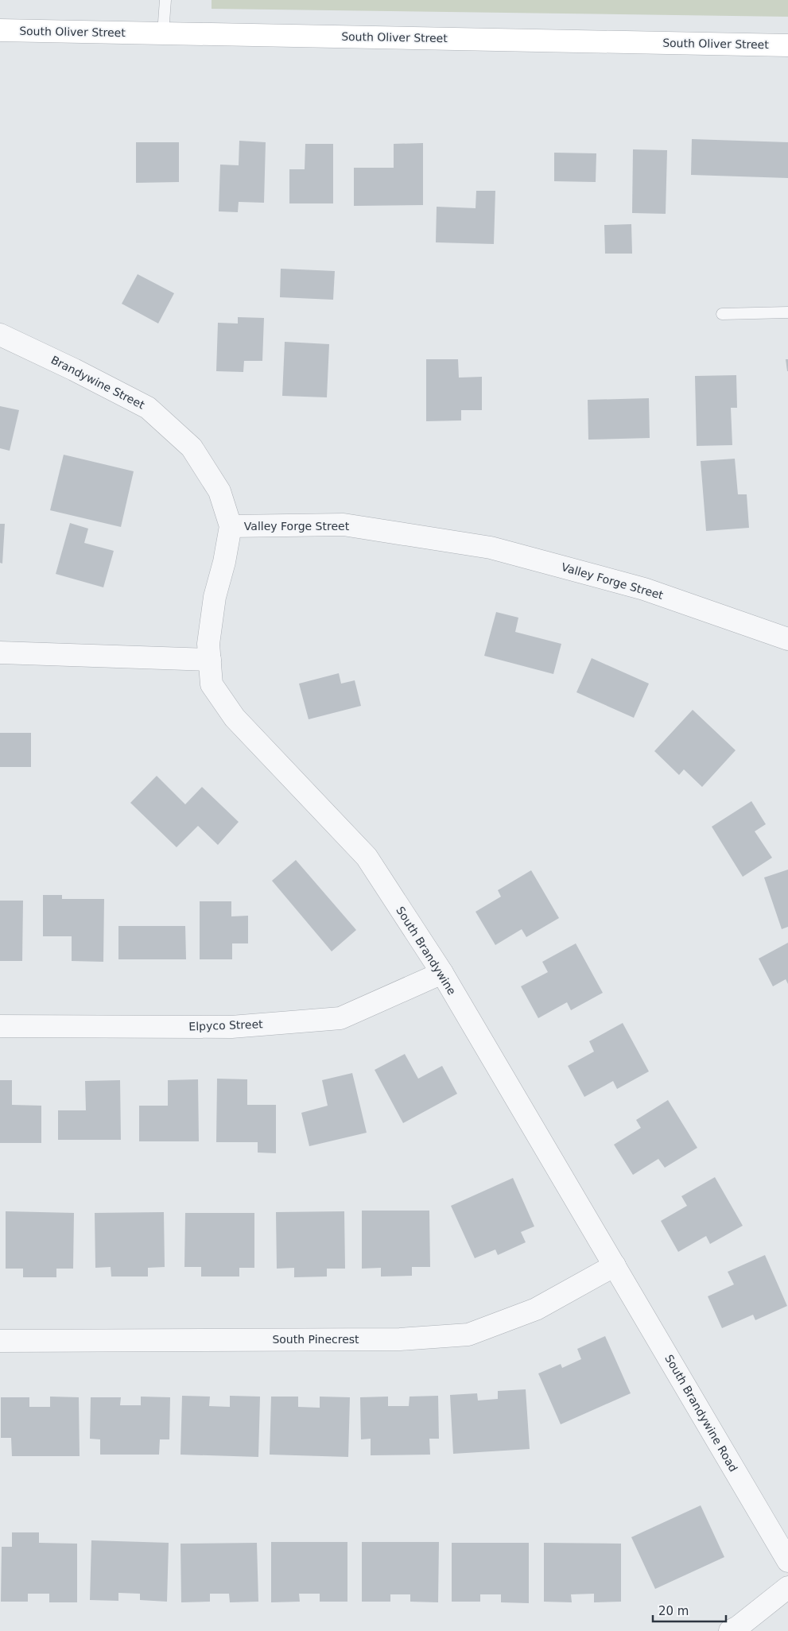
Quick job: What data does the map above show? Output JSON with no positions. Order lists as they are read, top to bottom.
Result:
{
  "streets": {
    "main road": ["South Oliver Street"],
    "street": [
      "Brandywine Street",
      "Valley Forge Street",
      "South Brandywine",
      "Elpyco Street",
      "South Pinecrest",
      "South Brandywine Road"
    ]
  },
  "crossings": [
    ["Brandywine Street", "Valley Forge Street"],
    ["Valley Forge Street", "South Brandywine"],
    ["South Brandywine", "Elpyco Street"],
    ["South Brandywine", "South Pinecrest"],
    ["South Brandywine", "South Brandywine Road"],
    ["South Pinecrest", "South Brandywine Road"]
  ],
  "scale_bar": "20 m"
}
